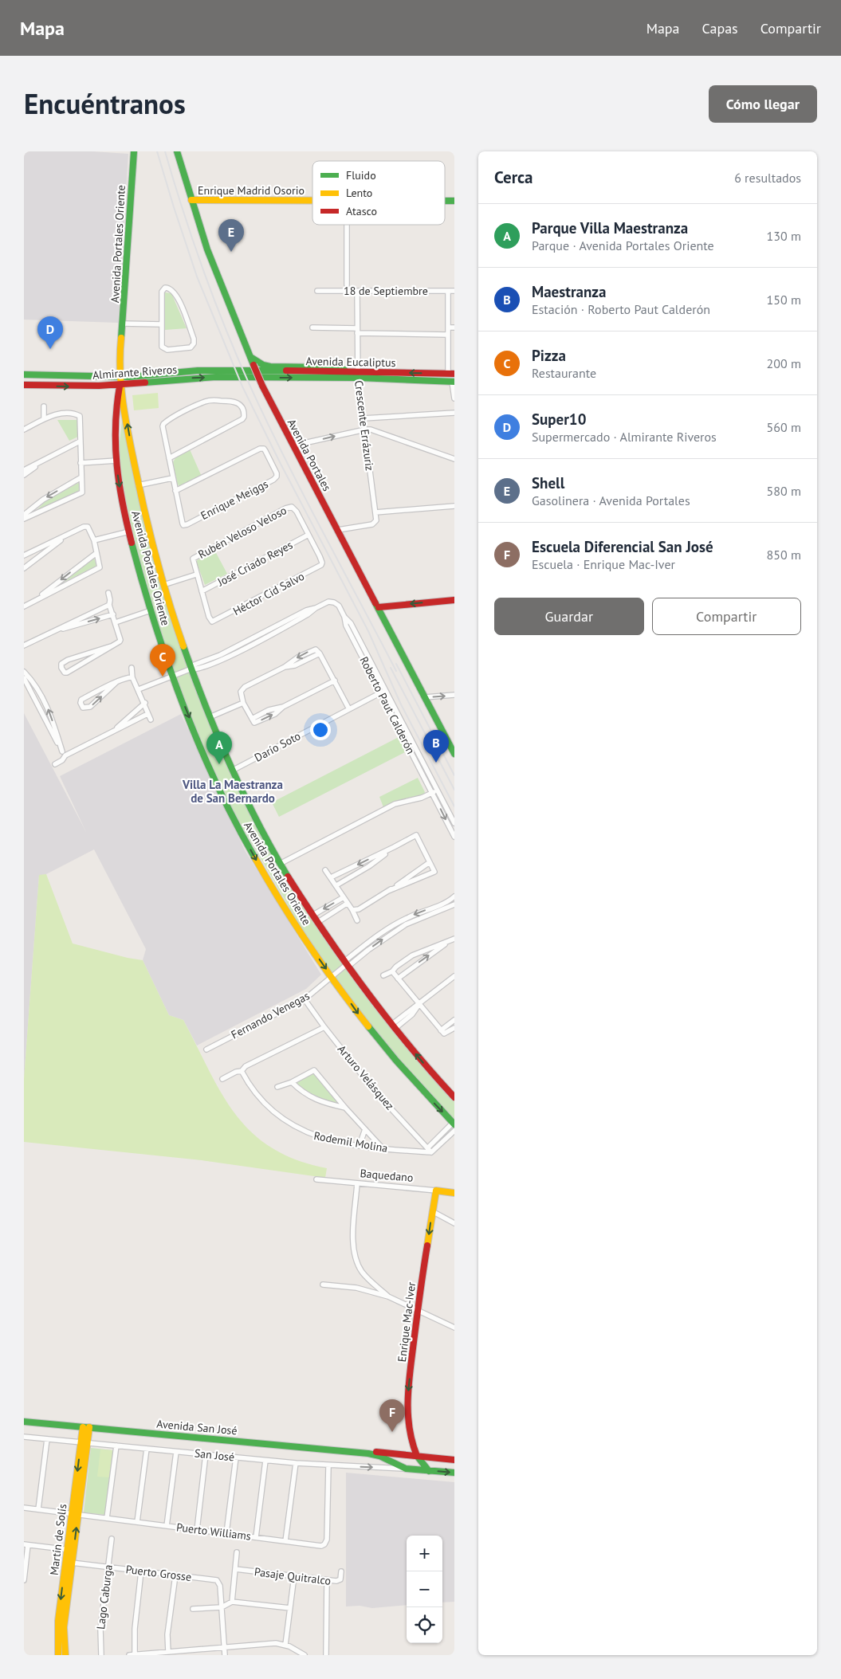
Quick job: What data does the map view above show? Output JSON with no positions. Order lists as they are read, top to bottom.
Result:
{
  "streets": {
    "street": [
      "Enrique Madrid Osorio",
      "Avenida Portales Oriente",
      "18 de Septiembre",
      "Avenida Eucaliptus",
      "Almirante Riveros",
      "Crescente Errázuriz",
      "Avenida Portales",
      "Enrique Meiggs",
      "Rubén Veloso Veloso",
      "José Criado Reyes",
      "Héctor Cid Salvo",
      "Roberto Paut Calderón",
      "Darío Soto",
      "Fernando Venegas",
      "Arturo Velásquez",
      "Rodemil Molina",
      "Baquedano",
      "Enrique Mac-Iver",
      "Avenida San José",
      "San José",
      "Puerto Williams",
      "Martín de Solís",
      "Puerto Grosse",
      "Pasaje Quitralco",
      "Lago Caburga"
    ]
  },
  "crossings": [
    ["Enrique Madrid Osorio", "Avenida Portales"],
    ["Avenida Portales Oriente", "Almirante Riveros"],
    ["Avenida Portales Oriente", "Roberto Paut Calderón"],
    ["Avenida Portales Oriente", "Darío Soto"],
    ["Avenida Portales Oriente", "Fernando Venegas"],
    ["18 de Septiembre", "Crescente Errázuriz"],
    ["Avenida Eucaliptus", "Almirante Riveros"],
    ["Avenida Eucaliptus", "Crescente Errázuriz"],
    ["Rubén Veloso Veloso", "José Criado Reyes"],
    ["Rubén Veloso Veloso", "Héctor Cid Salvo"],
    ["José Criado Reyes", "Héctor Cid Salvo"],
    ["Roberto Paut Calderón", "Darío Soto"],
    ["Fernando Venegas", "Arturo Velásquez"],
    ["Arturo Velásquez", "Rodemil Molina"],
    ["Baquedano", "Enrique Mac-Iver"],
    ["Enrique Mac-Iver", "Avenida San José"],
    ["Avenida San José", "San José"],
    ["Avenida San José", "Martín de Solís"],
    ["San José", "Puerto Williams"],
    ["San José", "Martín de Solís"],
    ["Puerto Williams", "Martín de Solís"],
    ["Martín de Solís", "Puerto Grosse"],
    ["Puerto Grosse", "Lago Caburga"]
  ],
  "one_way": ["Enrique Mac-Iver"],
  "districts": ["Villa La Maestranza de San Bernardo"],
  "legend": ["Fluido", "Lento", "Atasco"],
  "page": {
    "header": "Mapa",
    "nav": ["Mapa", "Capas", "Compartir"],
    "title": "Encuéntranos",
    "buttons": [
      "Cómo llegar",
      ["Guardar", "Compartir"]
    ],
    "heading": ["Cerca", "6 resultados"],
    "list": [
      {
        "mark": "A",
        "name": "Parque Villa Maestranza",
        "note": "Parque · Avenida Portales Oriente",
        "value": "130 m"
      },
      {
        "mark": "B",
        "name": "Maestranza",
        "note": "Estación · Roberto Paut Calderón",
        "value": "150 m"
      },
      {
        "mark": "C",
        "name": "Pizza",
        "note": "Restaurante",
        "value": "200 m"
      },
      {
        "mark": "D",
        "name": "Super10",
        "note": "Supermercado · Almirante Riveros",
        "value": "560 m"
      },
      {
        "mark": "E",
        "name": "Shell",
        "note": "Gasolinera · Avenida Portales",
        "value": "580 m"
      },
      {
        "mark": "F",
        "name": "Escuela Diferencial San José",
        "note": "Escuela · Enrique Mac-Iver",
        "value": "850 m"
      }
    ],
    "pins": [
      "E",
      "D",
      "C",
      "B",
      "A",
      "F"
    ],
    "map_buttons": ["+", "−"]
  }
}
